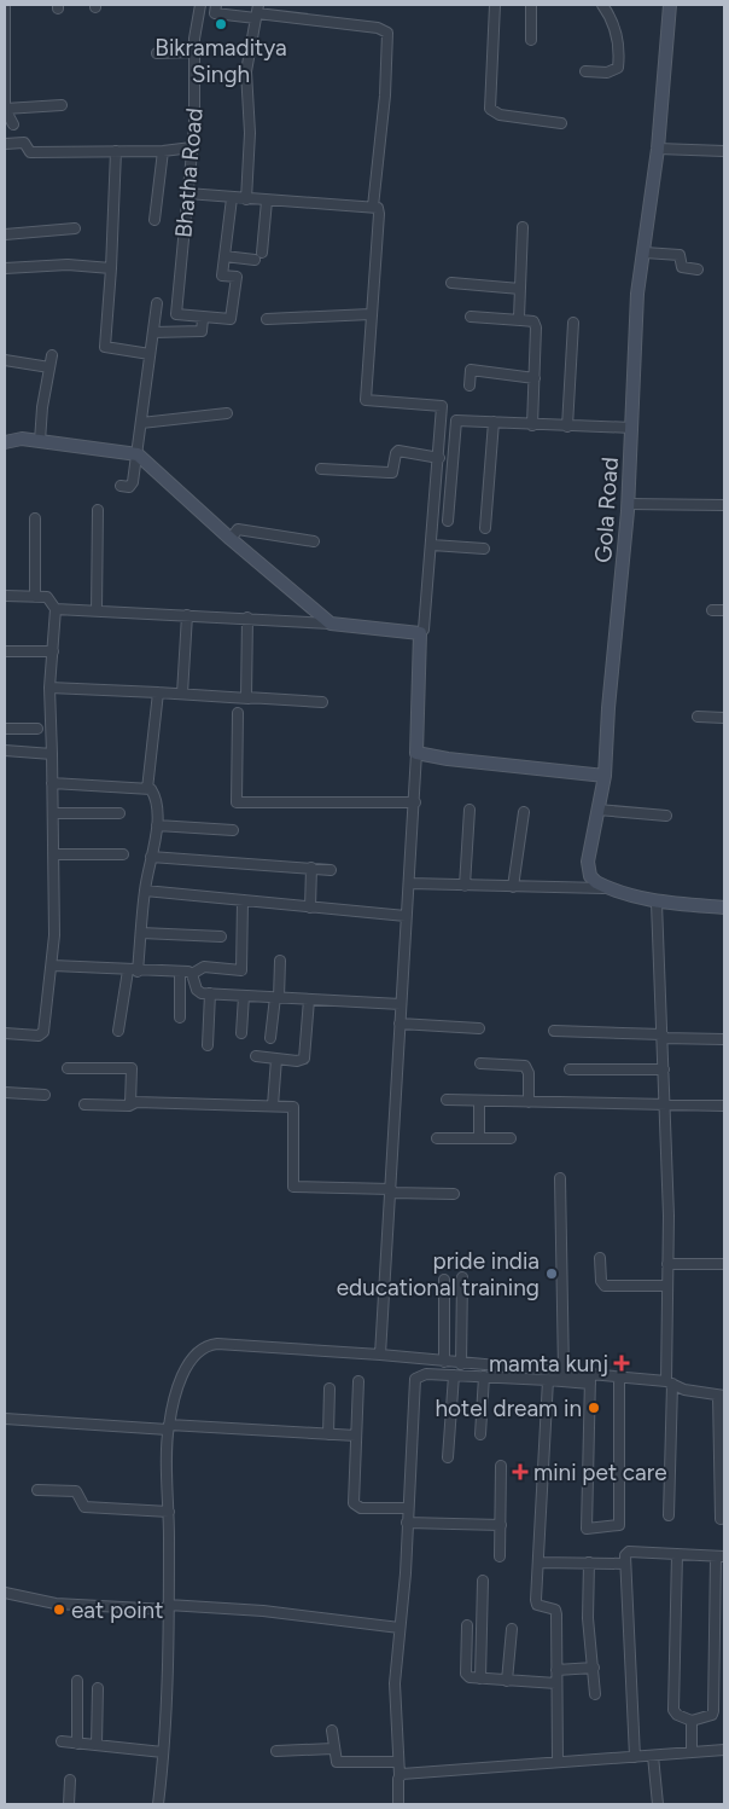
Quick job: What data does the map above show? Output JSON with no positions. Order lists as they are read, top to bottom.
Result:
{
  "streets": {
    "street": ["Bhatha Road", "Gola Road"]
  },
  "places": {
    "other": [
      "Bikramaditya Singh",
      "pride india educational training",
      "hotel dream in",
      "eat point"
    ],
    "health": ["mamta kunj", "mini pet care"]
  }
}
